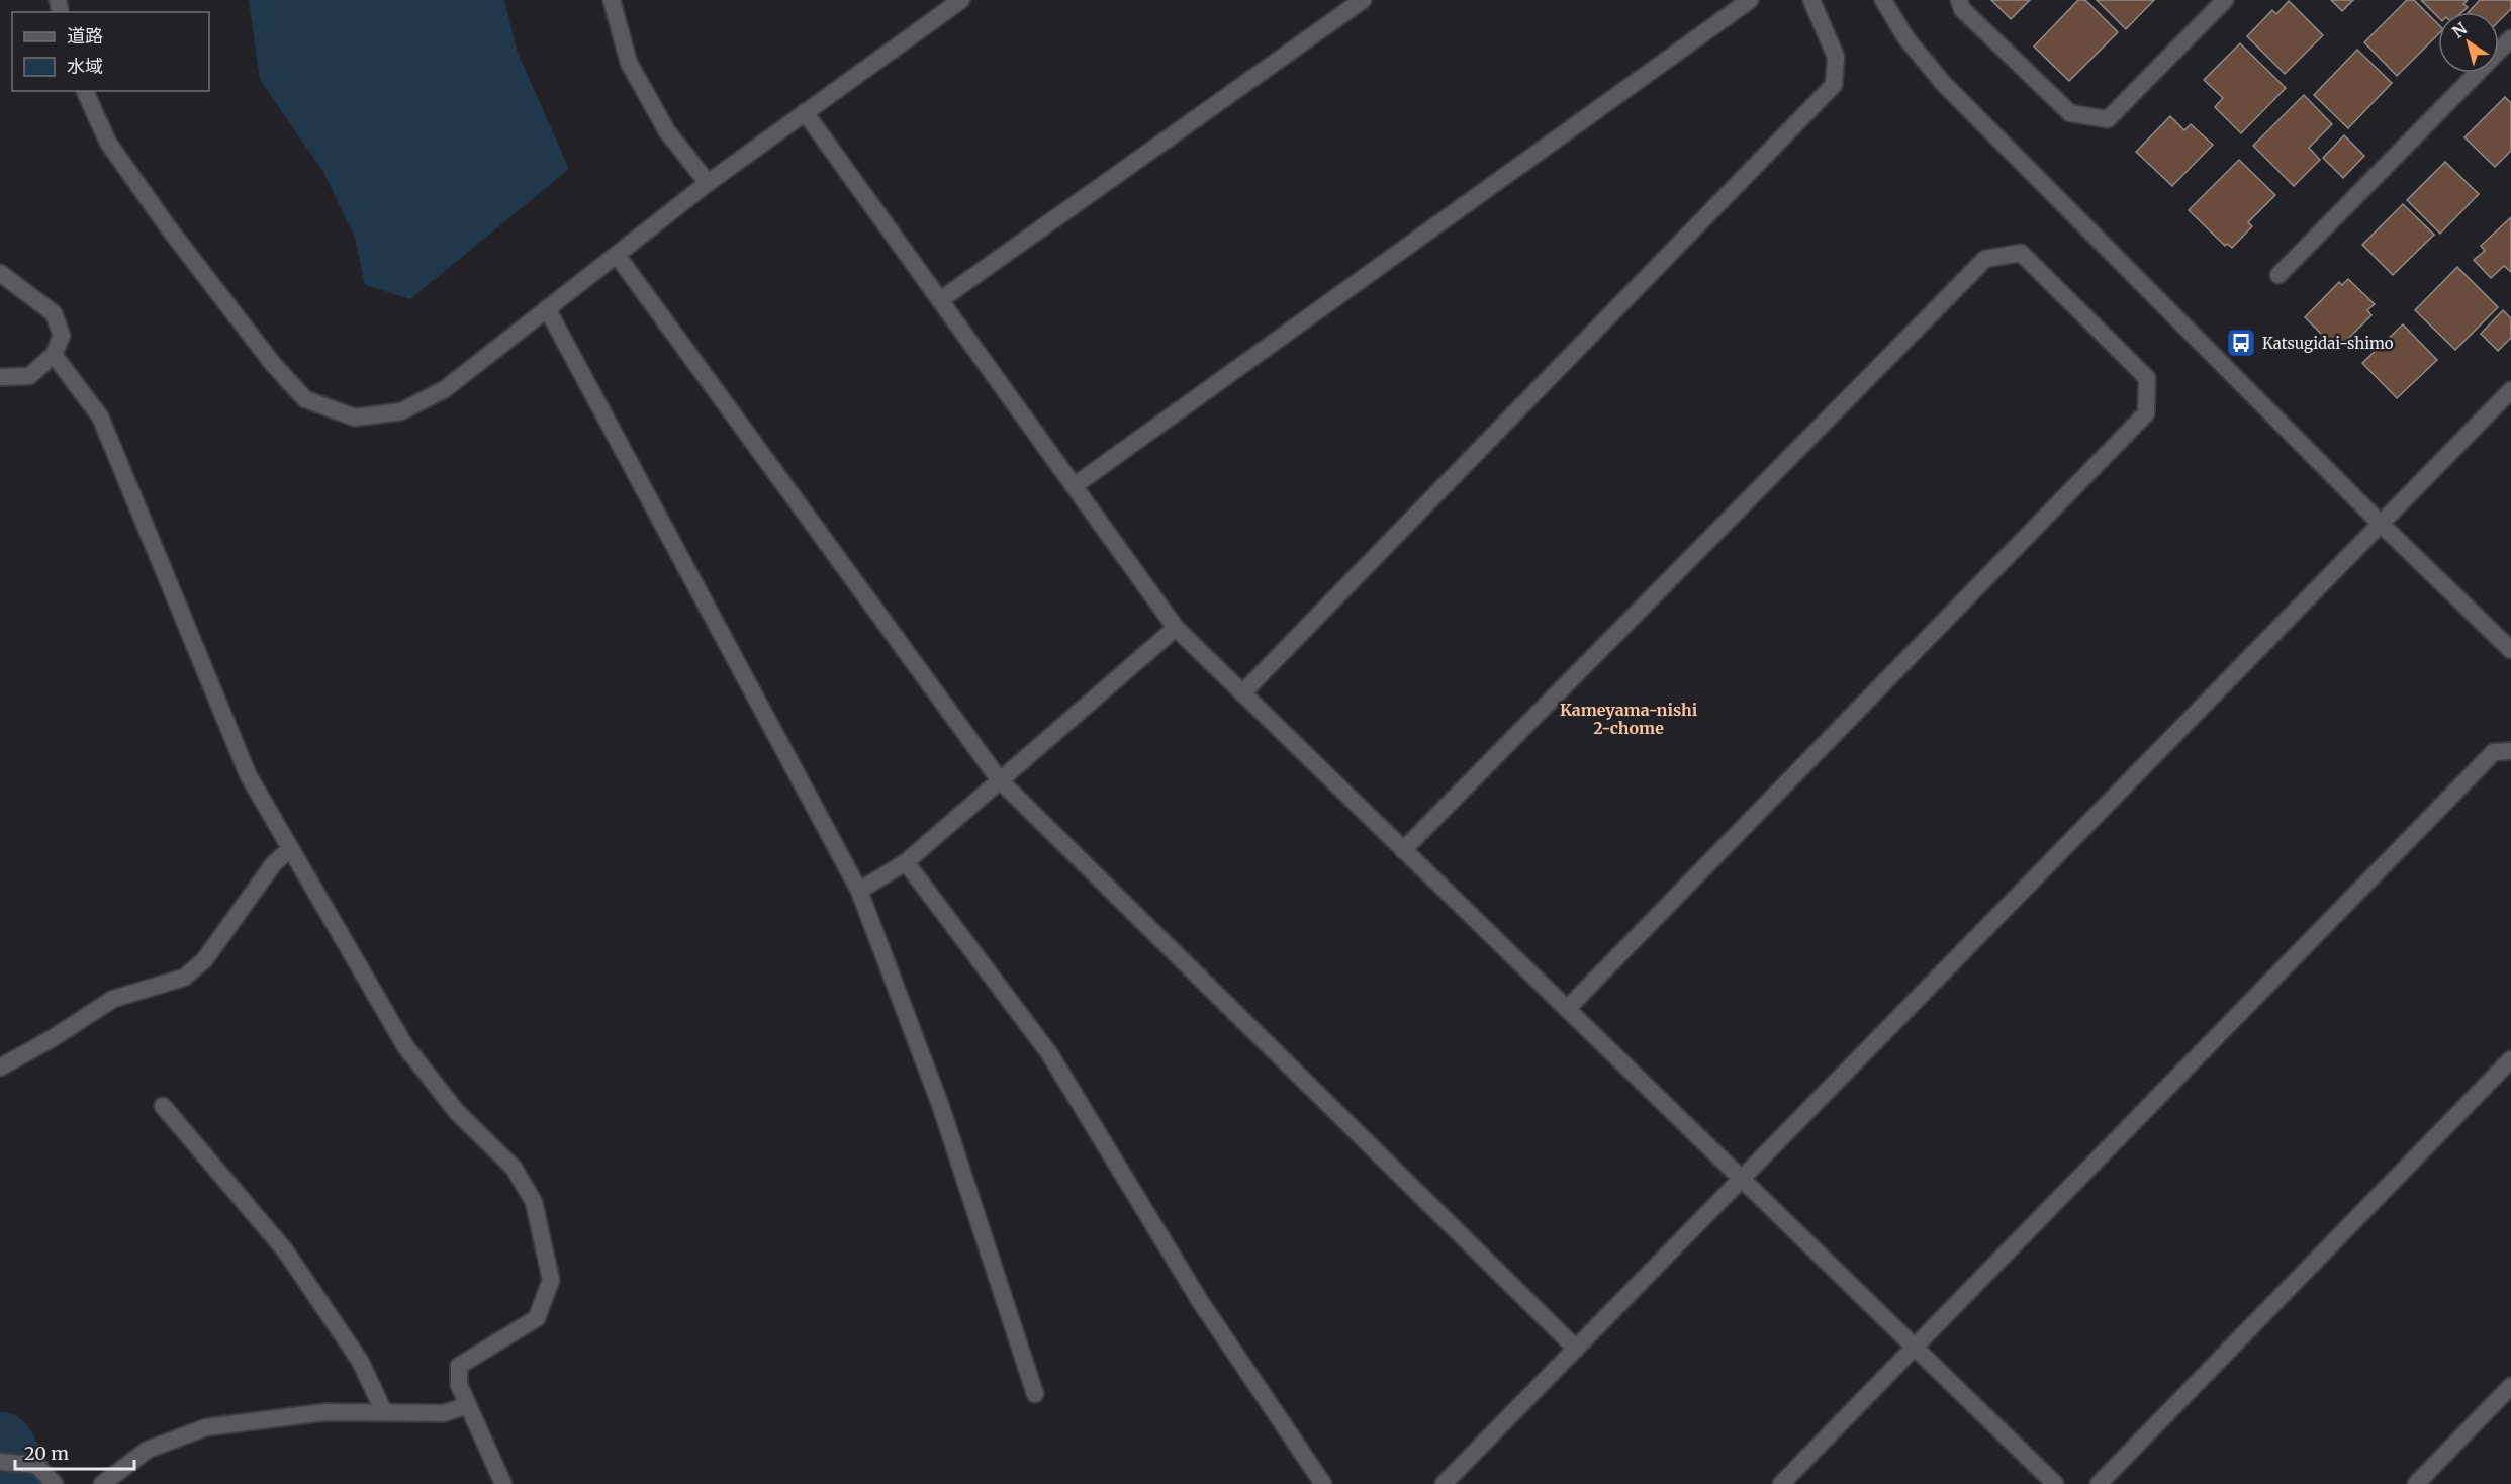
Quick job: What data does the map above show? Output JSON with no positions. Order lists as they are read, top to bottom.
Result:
{
  "districts": ["Kameyama-nishi 2-chome"],
  "places": {
    "bus stop": ["Katsugidai-shimo"]
  },
  "legend": ["道路", "水域"],
  "scale_bar": "20 m",
  "north": "top left"
}
